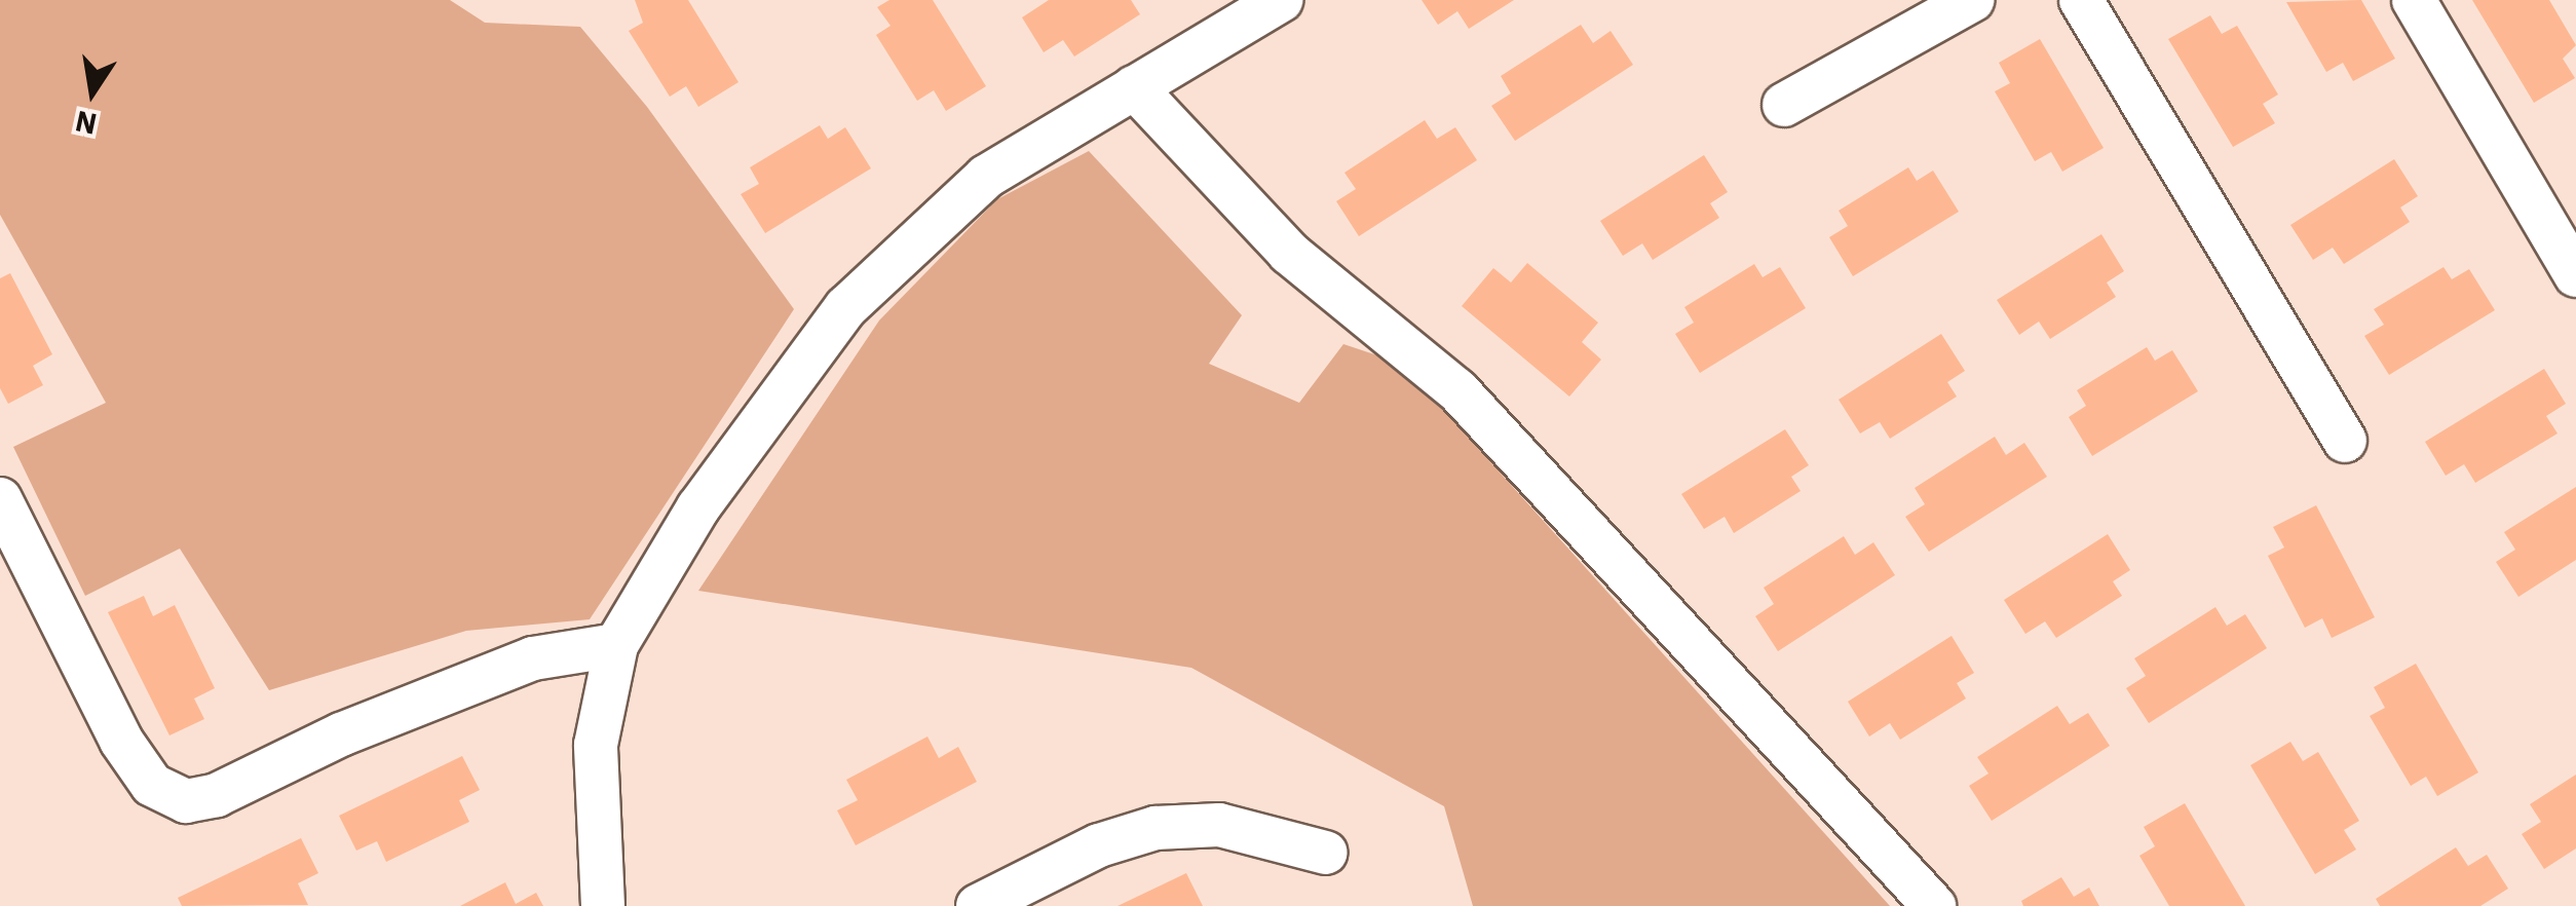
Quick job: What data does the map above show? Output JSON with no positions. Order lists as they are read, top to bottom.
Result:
{
  "north": "bottom"
}
